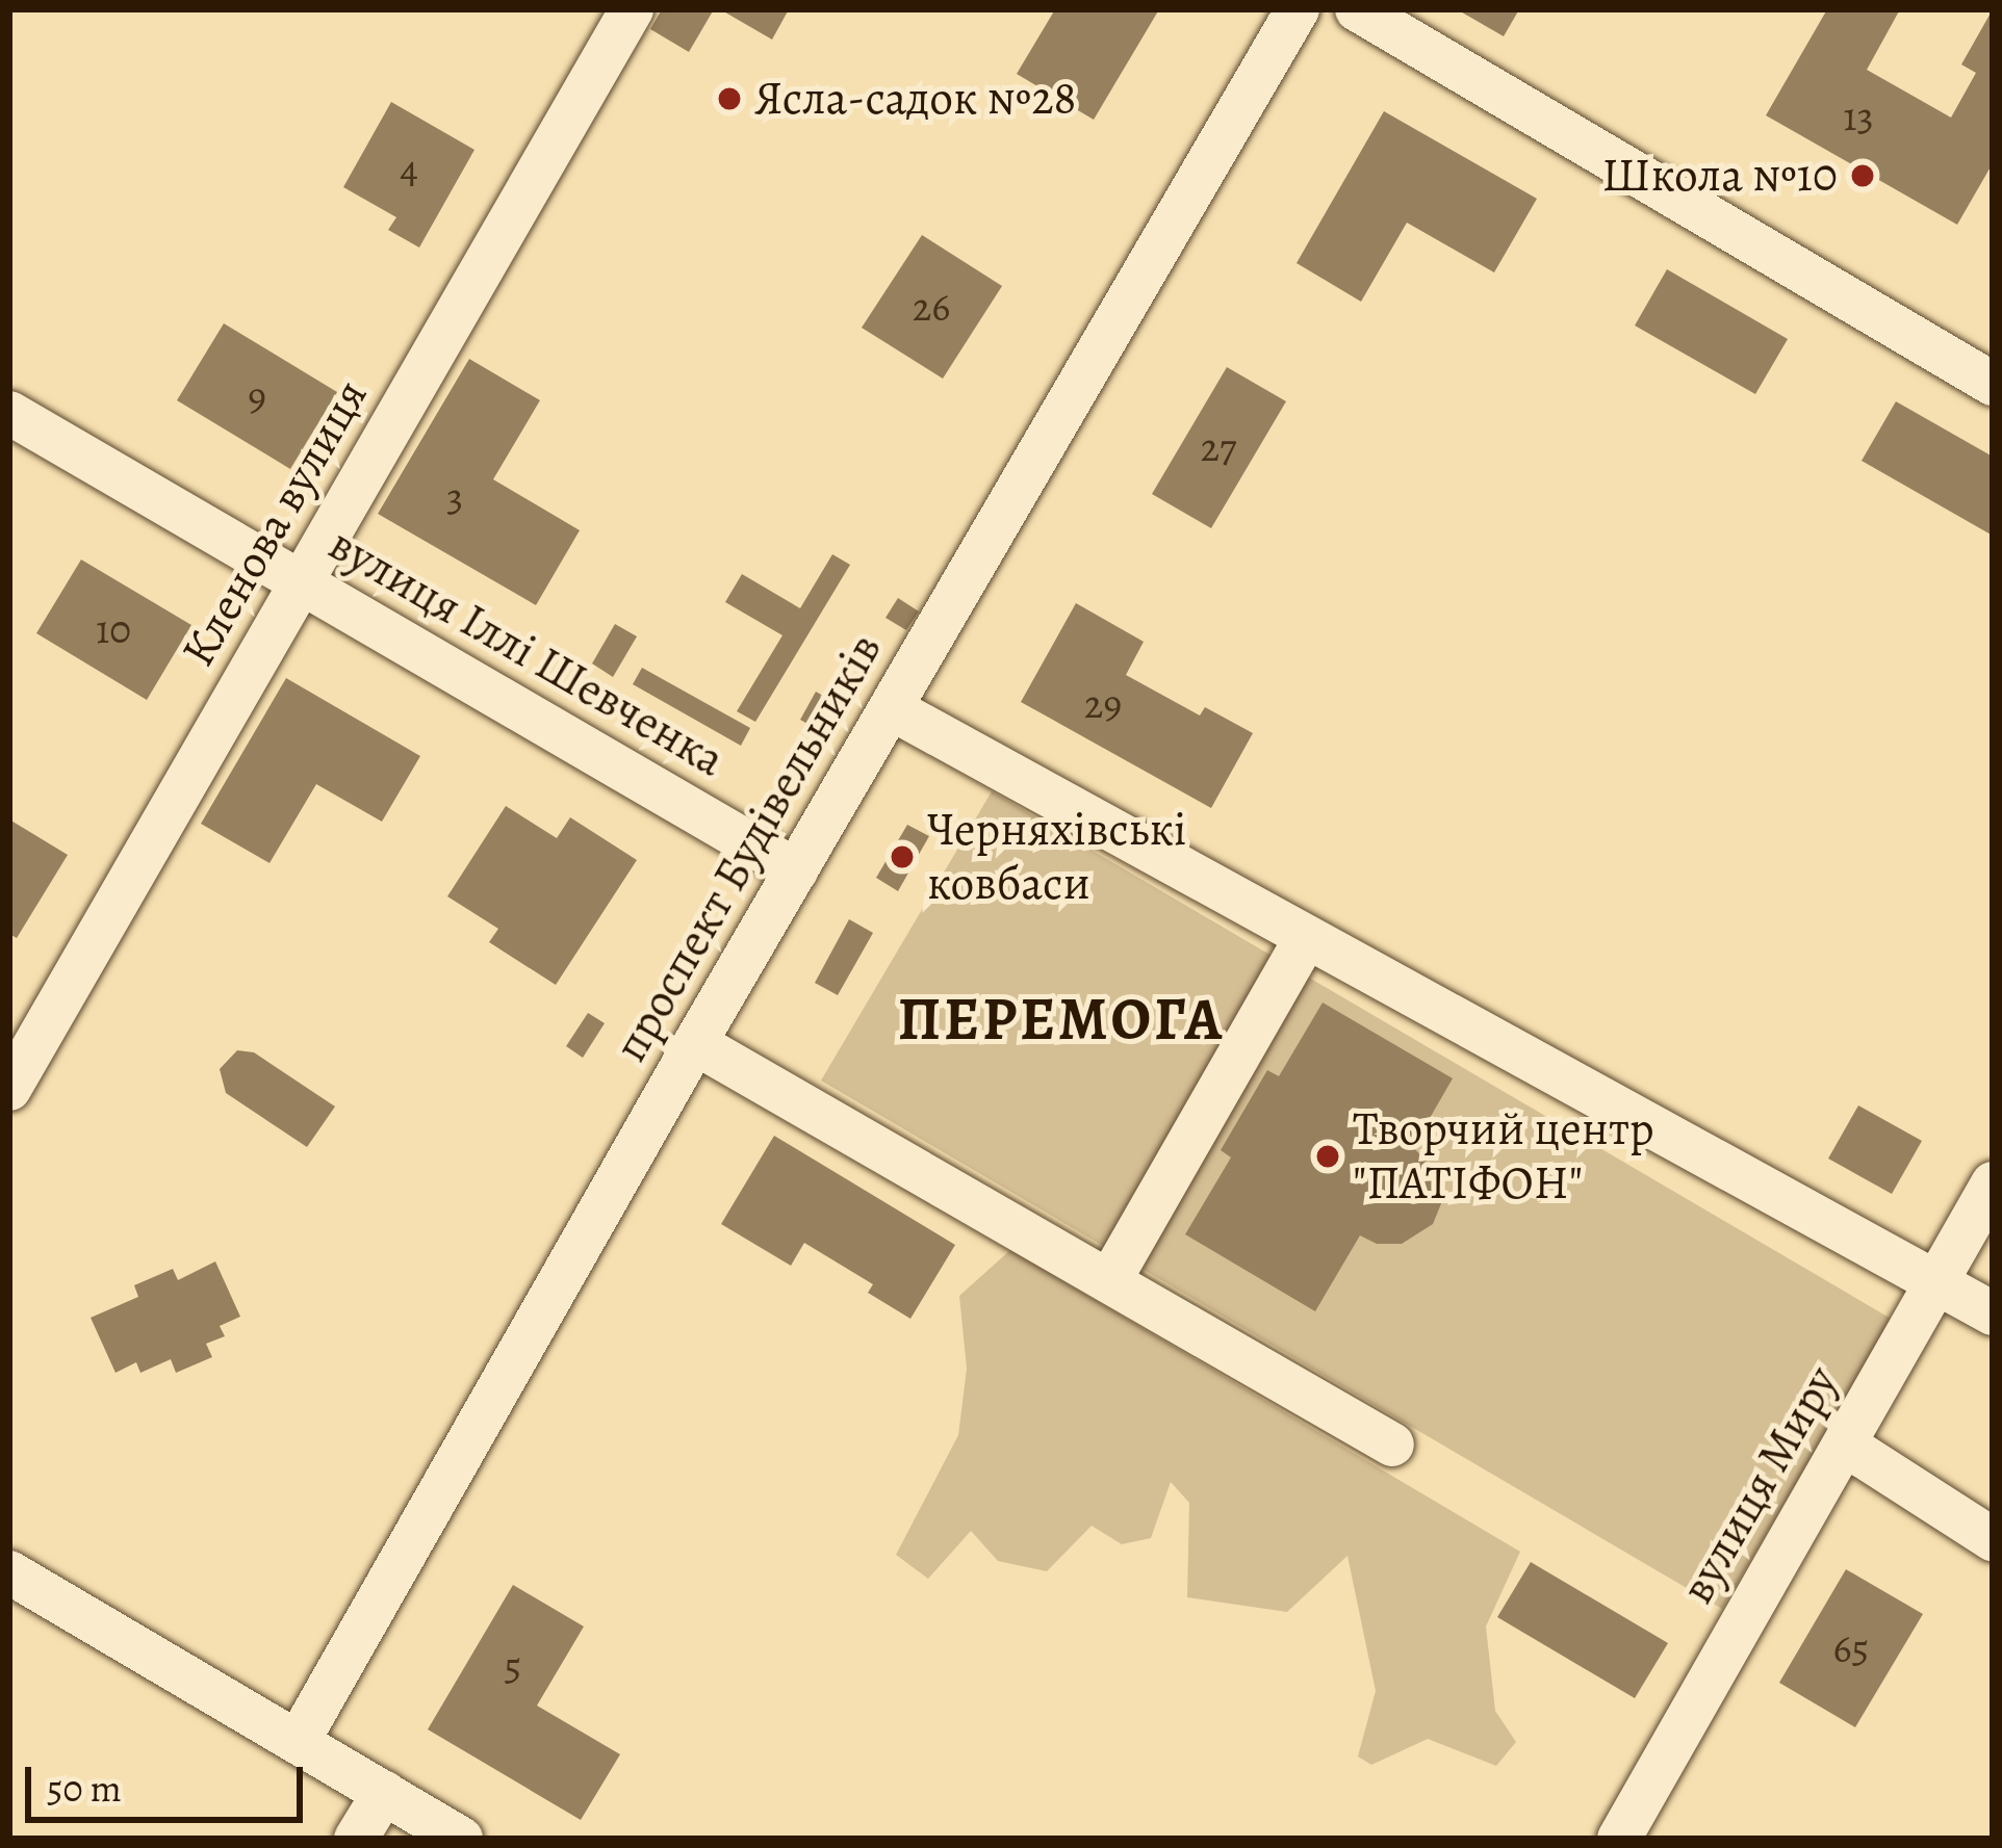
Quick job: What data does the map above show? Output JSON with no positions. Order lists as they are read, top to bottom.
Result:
{
  "streets": {
    "street": [
      "Кленова вулиця",
      "вулиця Іллі Шевченка",
      "проспект Будівельників",
      "вулиця Миру"
    ]
  },
  "crossings": [
    ["Кленова вулиця", "вулиця Іллі Шевченка"],
    ["вулиця Іллі Шевченка", "проспект Будівельників"]
  ],
  "districts": ["ПЕРЕМОГА"],
  "places": [
    "Ясла-садок №28",
    "Школа №10",
    "Черняхівські ковбаси",
    "Творчий центр \"ПАТІФОН\""
  ],
  "house_numbers": [
    "13",
    "4",
    "26",
    "9",
    "27",
    "3",
    "10",
    "29",
    "65",
    "5"
  ],
  "scale_bar": "50 m"
}
